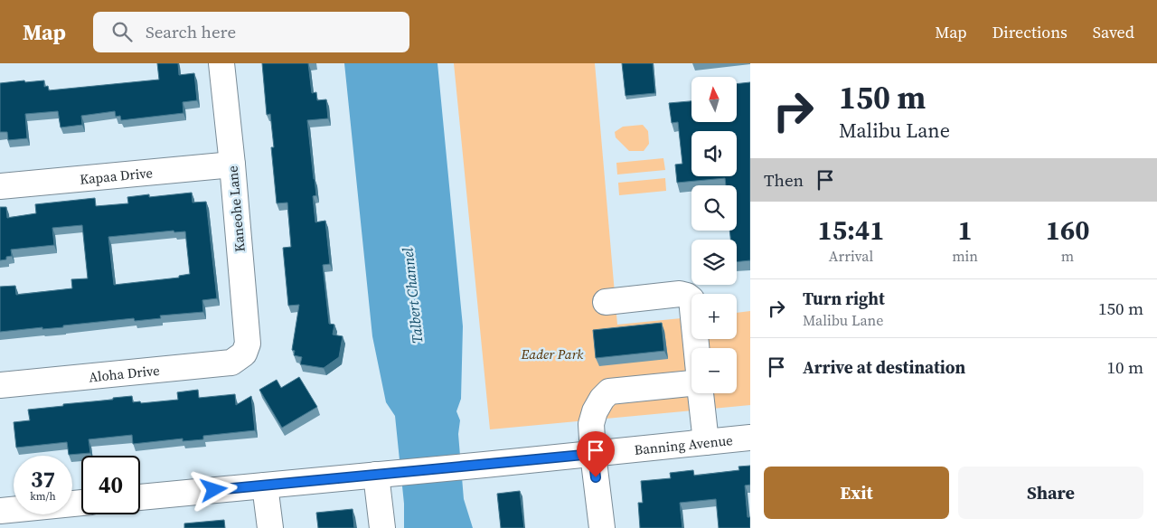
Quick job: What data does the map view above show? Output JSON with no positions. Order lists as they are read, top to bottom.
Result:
{
  "streets": {
    "street": [
      "Kapaa Drive",
      "Kaneohe Lane",
      "Aloha Drive",
      "Banning Avenue"
    ]
  },
  "crossings": [
    ["Kapaa Drive", "Kaneohe Lane"],
    ["Kaneohe Lane", "Aloha Drive"]
  ],
  "water": ["Talbert Channel"],
  "parks": ["Eader Park"],
  "north": "top",
  "page": {
    "header": "Map",
    "search": "Search here",
    "nav": ["Map", "Directions", "Saved"],
    "turn": ["150 m", "Malibu Lane"],
    "map_buttons": ["+", "−"],
    "then": "Then",
    "eta": [
      "15:41",
      "Arrival",
      "1",
      "min",
      "160",
      "m"
    ],
    "list": [
      {
        "name": "Turn right",
        "note": "Malibu Lane",
        "value": "150 m"
      },
      {
        "name": "Arrive at destination",
        "value": "10 m"
      }
    ],
    "speed": "37 km/h",
    "limit": "40",
    "buttons": ["Exit", "Share"]
  }
}
